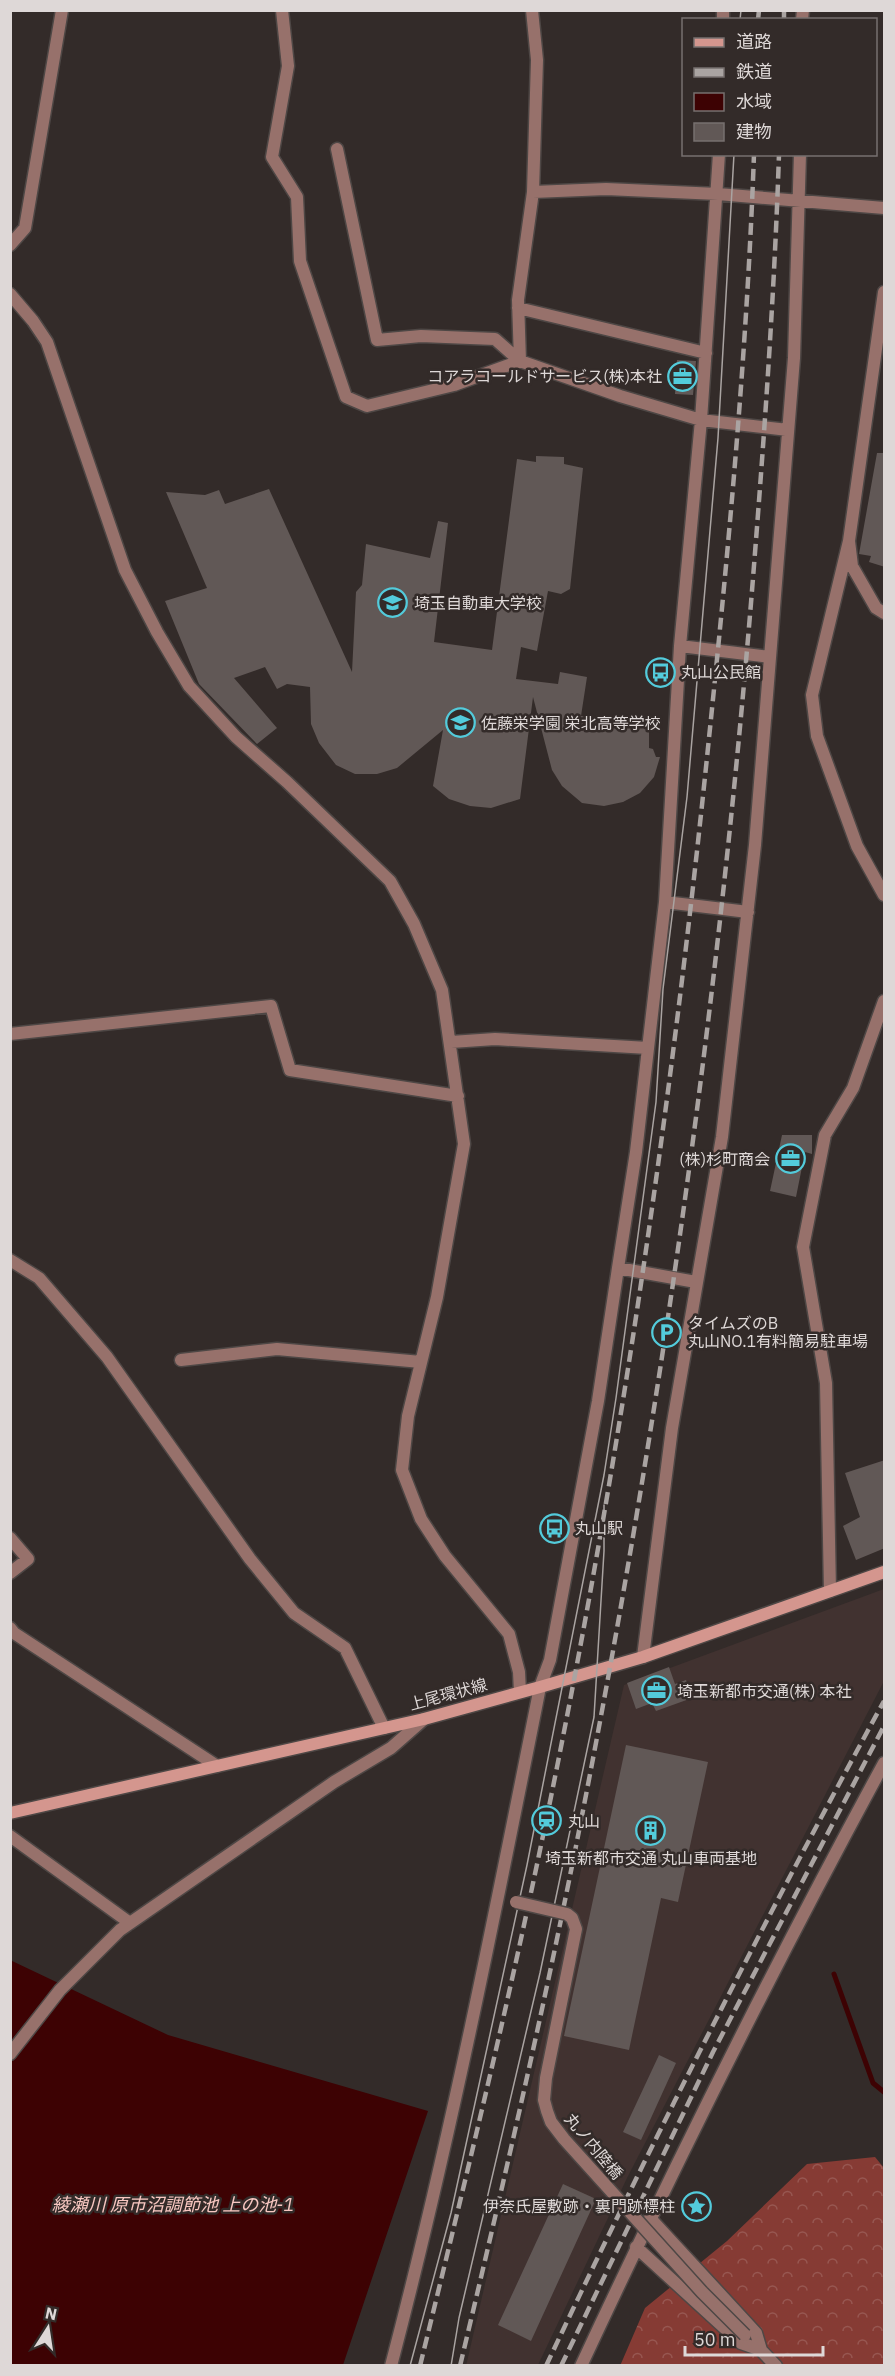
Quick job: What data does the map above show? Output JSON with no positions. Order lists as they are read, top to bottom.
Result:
{
  "streets": {
    "main road": ["上尾環状線"],
    "street": ["丸ノ内陸橋"]
  },
  "water": ["綾瀬川 原市沼調節池 上の池-1"],
  "places": {
    "office": ["コアラコールドサービス(株)本社", "(株)杉町商会", "埼玉新都市交通(株) 本社"],
    "school or university": ["埼玉自動車大学校", "佐藤栄学園 栄北高等学校"],
    "bus stop": ["丸山公民館", "丸山駅"],
    "parking": ["タイムズのB 丸山NO.1有料簡易駐車場"],
    "station": ["丸山"],
    "building": ["埼玉新都市交通 丸山車両基地"],
    "place": ["伊奈氏屋敷跡・裏門跡標柱"]
  },
  "legend": [
    "道路",
    "鉄道",
    "水域",
    "建物"
  ],
  "scale_bar": "50 m",
  "north": "top"
}
